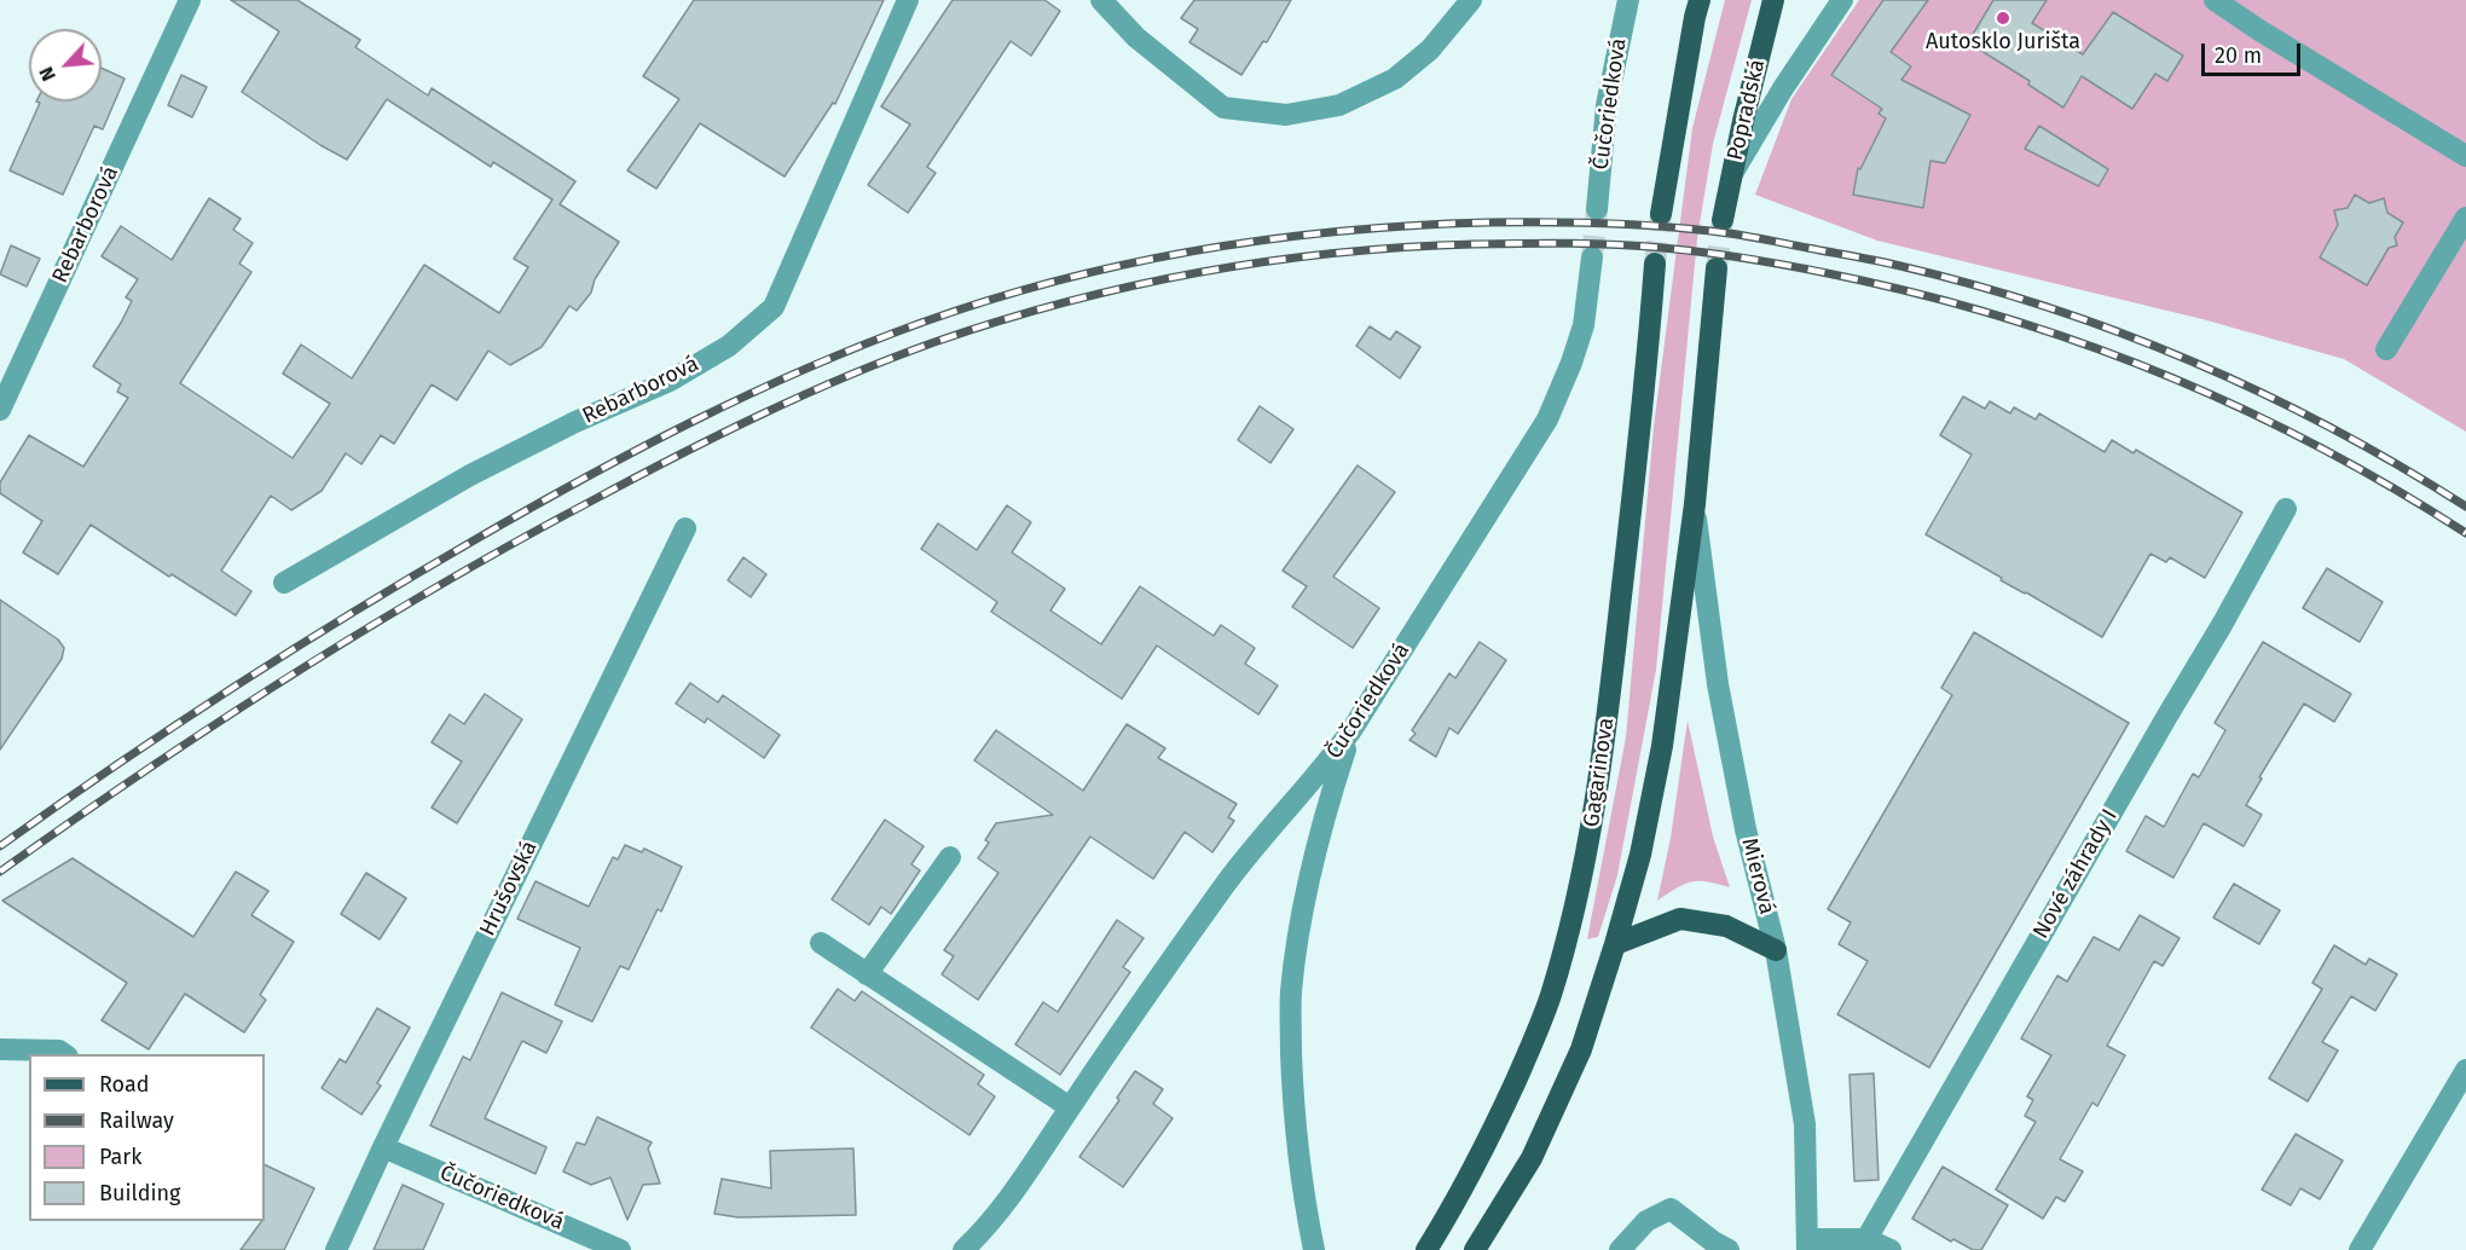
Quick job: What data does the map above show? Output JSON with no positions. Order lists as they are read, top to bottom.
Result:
{
  "streets": {
    "main road": ["Popradská", "Gagarinova"],
    "street": [
      "Čučoriedková",
      "Rebarborová",
      "Nové záhrady I",
      "Mierová",
      "Hrušovská"
    ]
  },
  "crossings": [
    ["Čučoriedková", "Hrušovská"]
  ],
  "places": ["Autosklo Jurišta"],
  "legend": [
    "Road",
    "Railway",
    "Park",
    "Building"
  ],
  "scale_bar": "20 m",
  "north": "bottom left"
}
